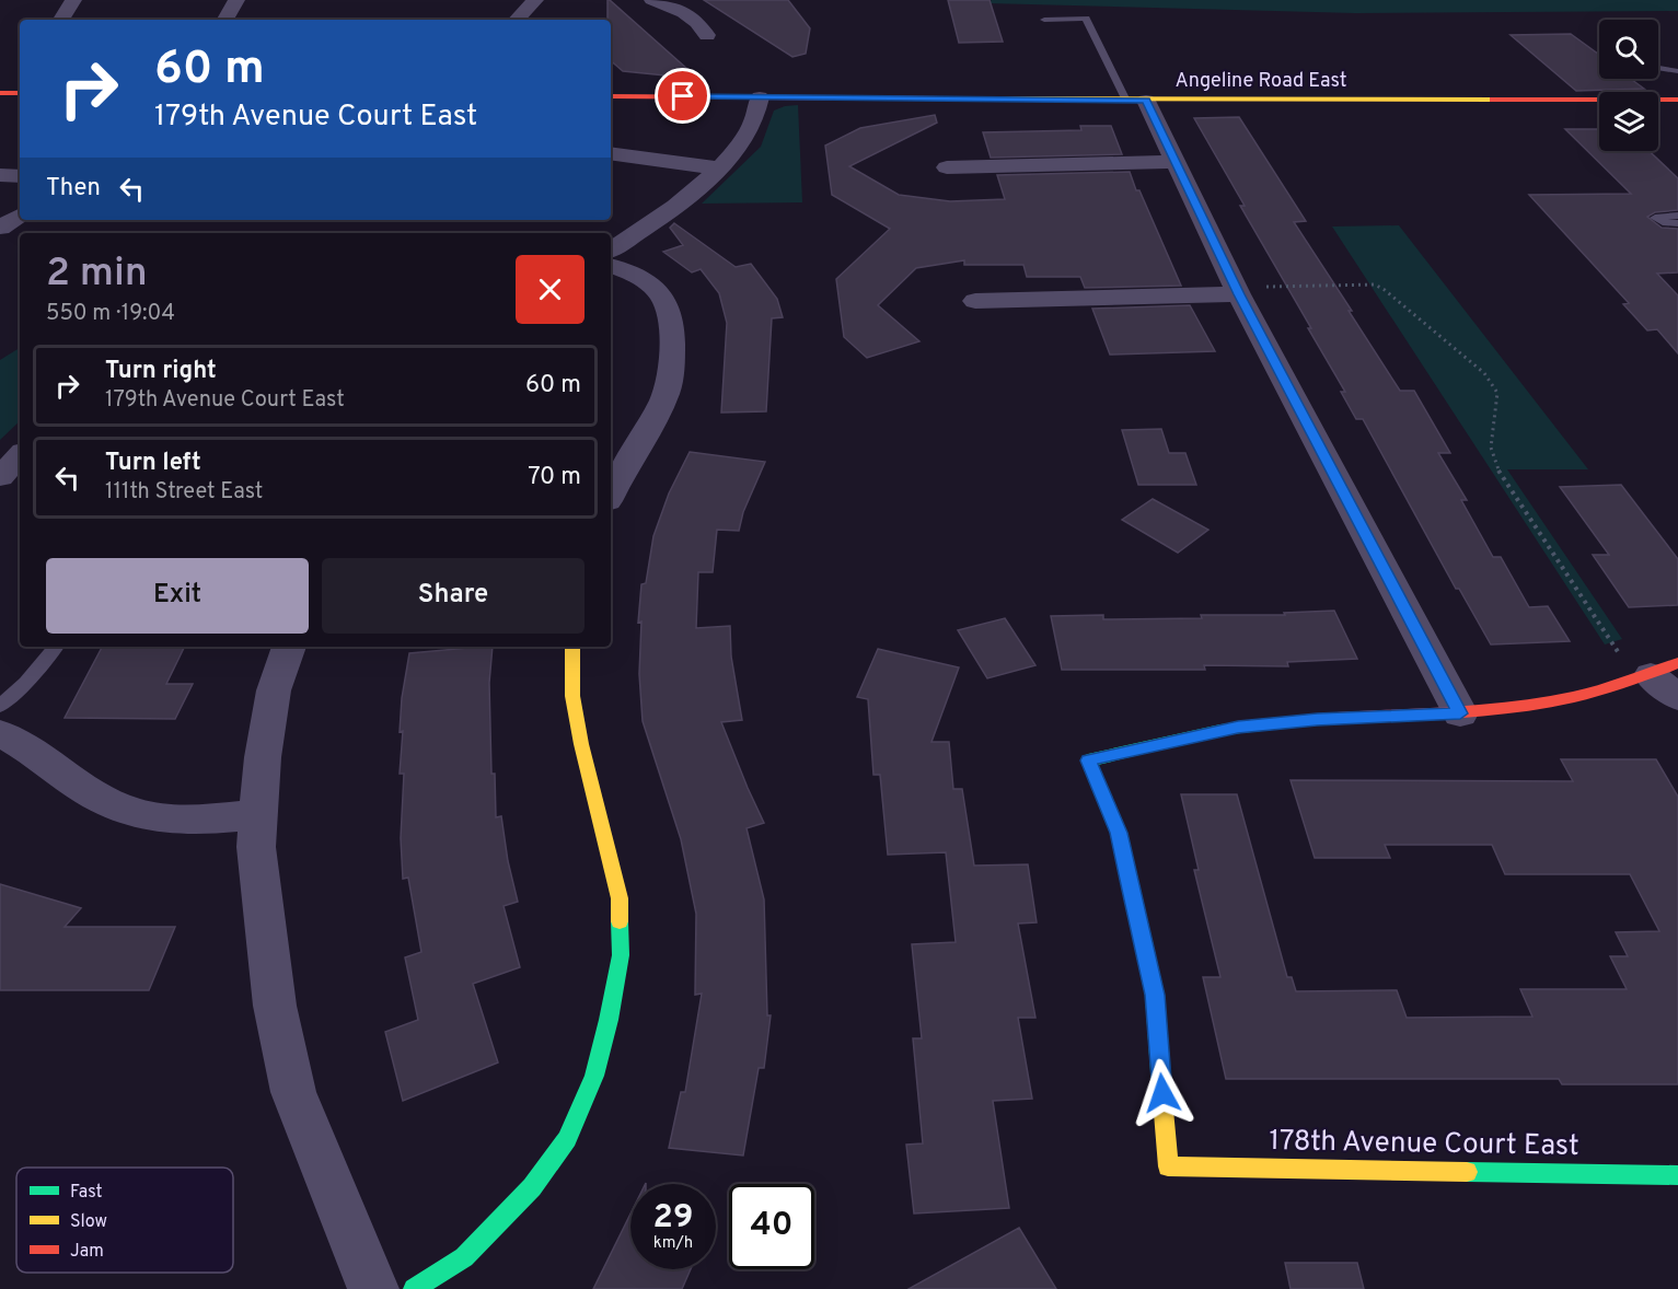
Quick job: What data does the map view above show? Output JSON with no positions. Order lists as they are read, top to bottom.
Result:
{
  "streets": {
    "street": ["Angeline Road East", "178th Avenue Court East"]
  },
  "legend": ["Fast", "Slow", "Jam"],
  "page": {
    "turn": ["60 m", "179th Avenue Court East"],
    "then": "Then",
    "heading": ["2 min", "550 m · 19:04"],
    "list": [
      {
        "name": "Turn right",
        "note": "179th Avenue Court East",
        "value": "60 m"
      },
      {
        "name": "Turn left",
        "note": "111th Street East",
        "value": "70 m"
      }
    ],
    "buttons": ["Exit", "Share"],
    "speed": "29 km/h",
    "limit": "40"
  }
}
